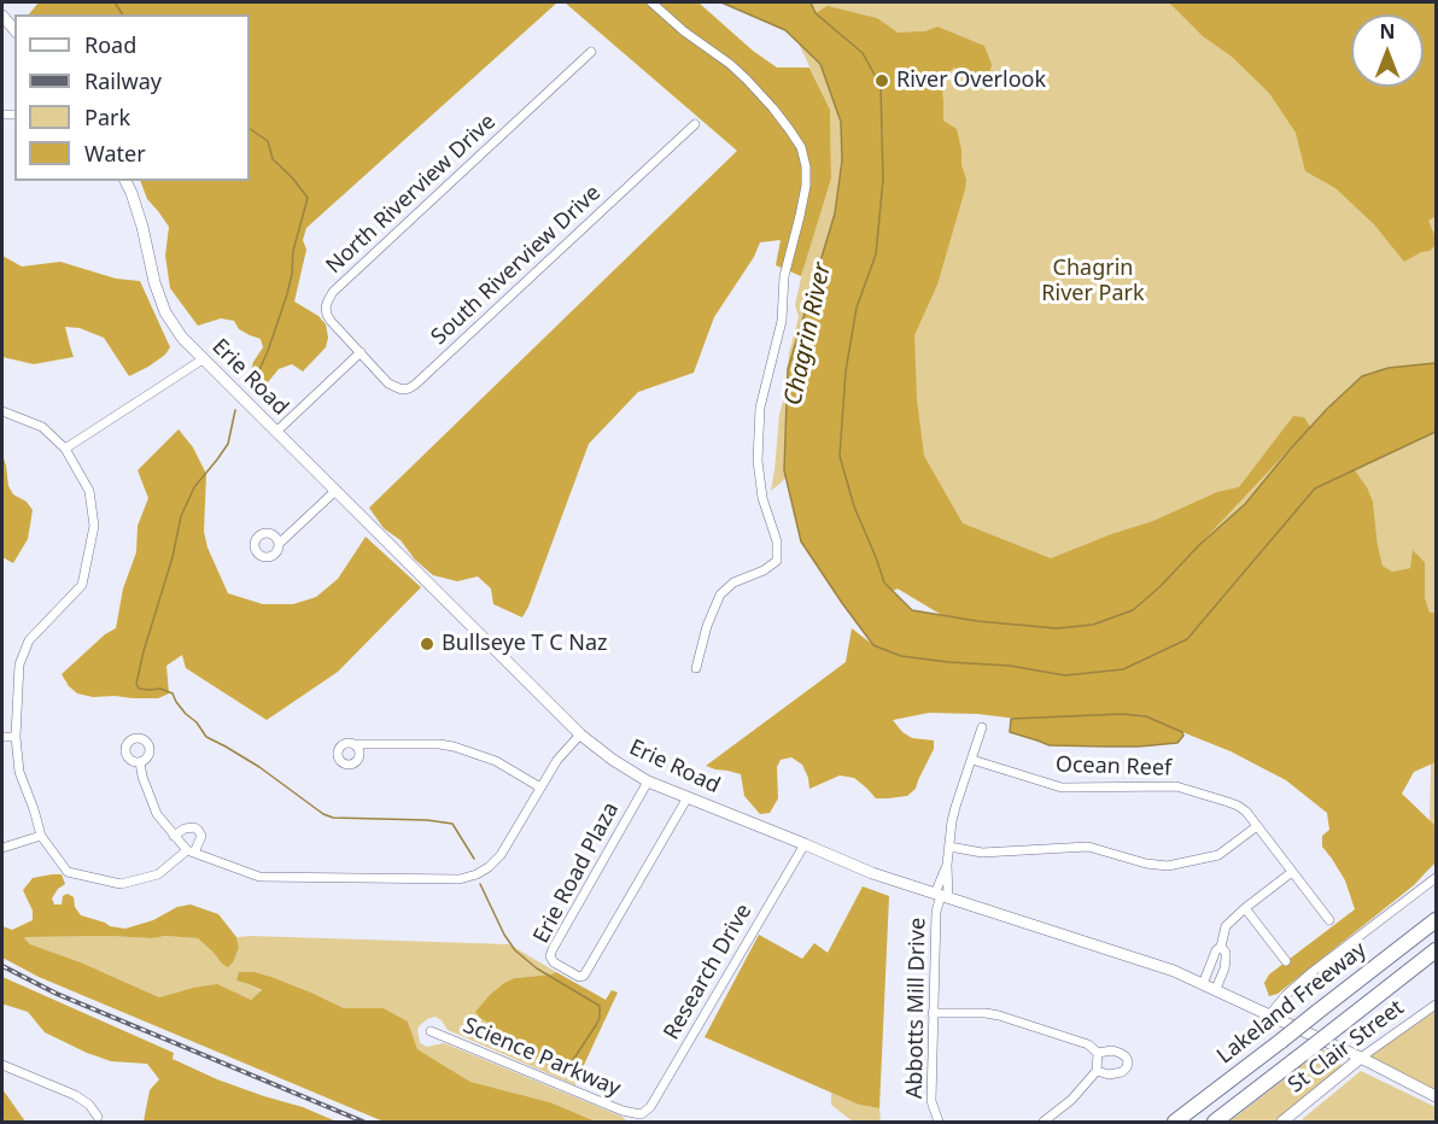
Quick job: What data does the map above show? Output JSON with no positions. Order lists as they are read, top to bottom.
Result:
{
  "streets": {
    "highway": ["Lakeland Freeway"],
    "street": [
      "North Riverview Drive",
      "South Riverview Drive",
      "Erie Road",
      "Ocean Reef",
      "Erie Road Plaza",
      "Research Drive",
      "Abbotts Mill Drive",
      "St Clair Street",
      "Science Parkway"
    ]
  },
  "crossings": [
    ["North Riverview Drive", "South Riverview Drive"],
    ["Erie Road", "Erie Road Plaza"],
    ["Erie Road", "Research Drive"],
    ["Erie Road", "Abbotts Mill Drive"],
    ["Erie Road", "St Clair Street"],
    ["Research Drive", "Science Parkway"]
  ],
  "water": ["Chagrin River"],
  "parks": ["Chagrin River Park"],
  "places": ["River Overlook", "Bullseye T C Naz"],
  "legend": [
    "Road",
    "Railway",
    "Park",
    "Water"
  ],
  "north": "top"
}
